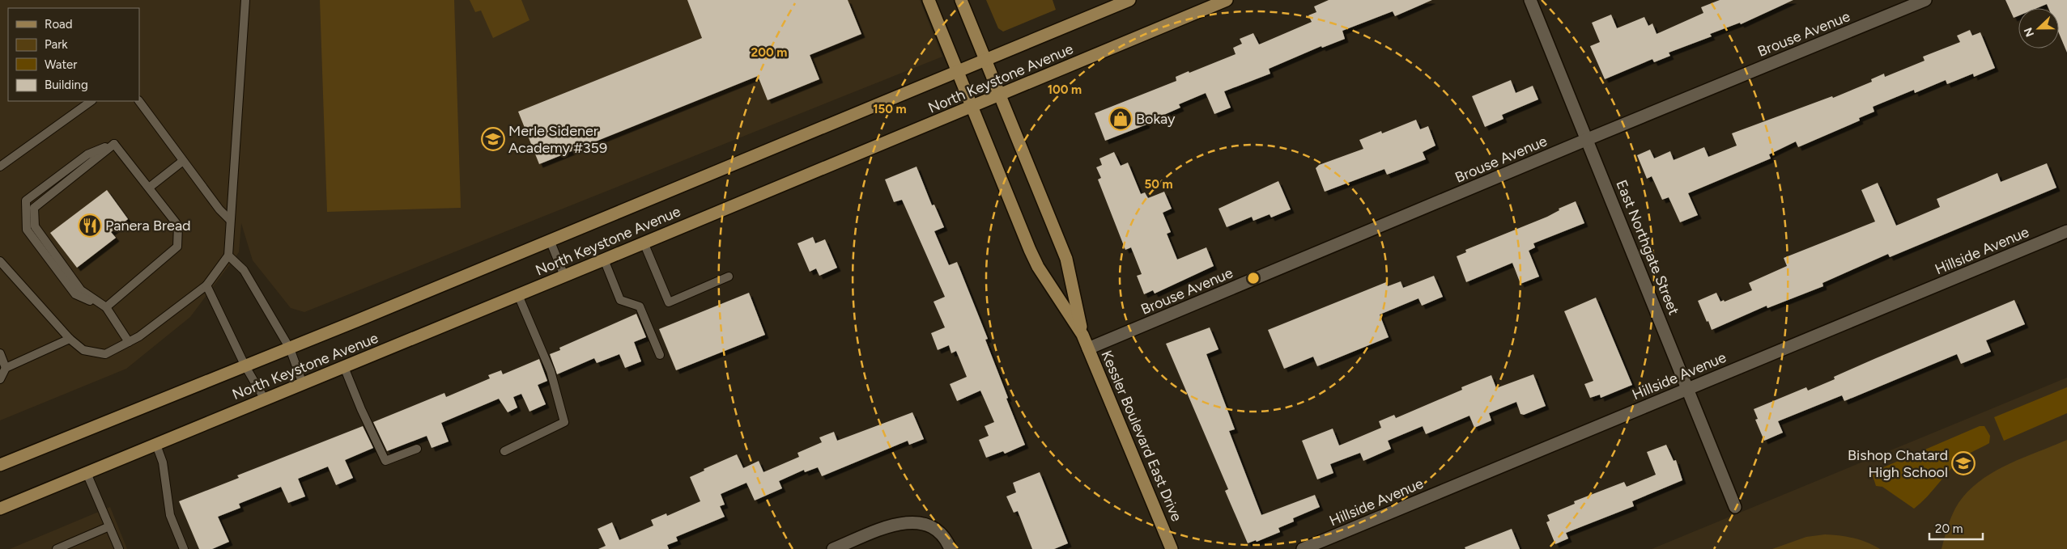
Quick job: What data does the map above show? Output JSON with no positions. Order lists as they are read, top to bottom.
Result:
{
  "streets": {
    "main road": ["North Keystone Avenue", "Kessler Boulevard East Drive"],
    "street": ["Brouse Avenue", "East Northgate Street", "Hillside Avenue"]
  },
  "crossings": [
    ["Brouse Avenue", "East Northgate Street"],
    ["Brouse Avenue", "Kessler Boulevard East Drive"],
    ["North Keystone Avenue", "Kessler Boulevard East Drive"],
    ["East Northgate Street", "Hillside Avenue"]
  ],
  "places": {
    "shop": ["Bokay"],
    "school or university": ["Merle Sidener Academy #359", "Bishop Chatard High School"],
    "restaurant": ["Panera Bread"]
  },
  "legend": [
    "Road",
    "Park",
    "Water",
    "Building"
  ],
  "scale_bar": "20 m",
  "north": "left",
  "rings": [
    "200 m",
    "100 m",
    "150 m",
    "50 m"
  ]
}
